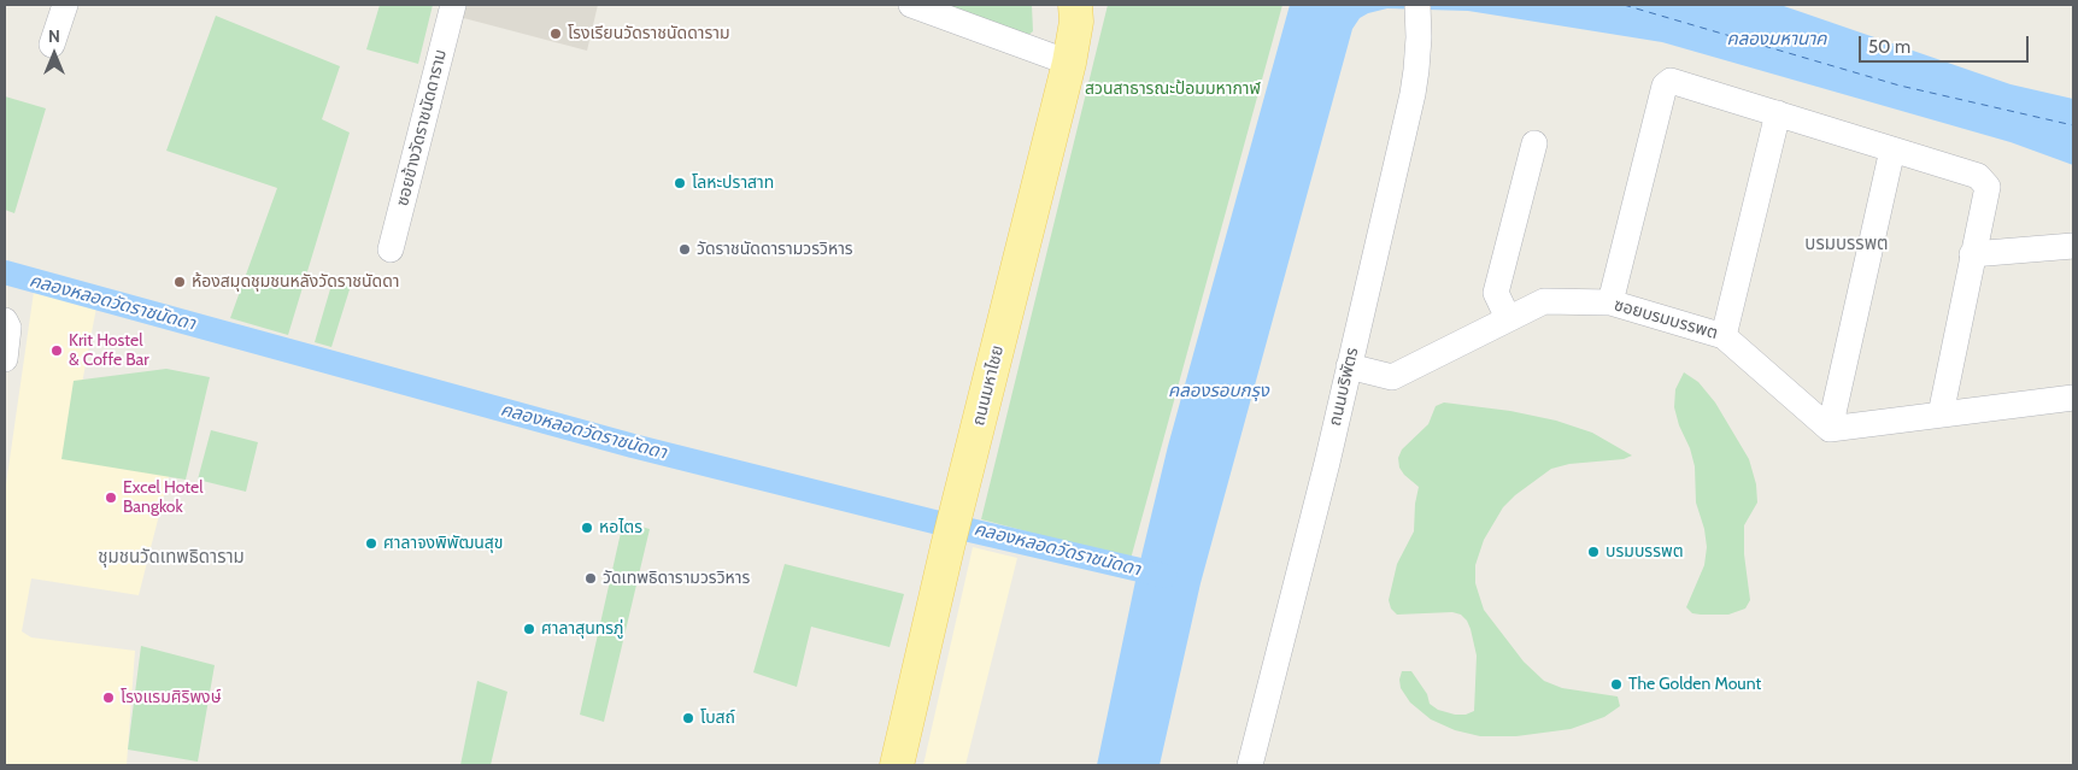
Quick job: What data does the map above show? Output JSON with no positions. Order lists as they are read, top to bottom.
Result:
{
  "streets": {
    "main road": ["ถนนมหาไชย"],
    "street": ["ซอยข้างวัดราชนัดดาราม", "ซอยบรมบรรพต", "ถนนบริพัตร"]
  },
  "crossings": [
    ["ซอยบรมบรรพต", "ถนนบริพัตร"]
  ],
  "districts": ["บรมบรรพต", "ชุมชนวัดเทพธิดาราม"],
  "water": ["คลองมหานาค", "คลองหลอดวัดราชนัดดา", "คลองรอบกรุง"],
  "parks": ["สวนสาธารณะป้อมมหากาฬ"],
  "places": [
    "โรงเรียนวัดราชนัดดาราม",
    "โลหะปราสาท",
    "วัดราชนัดดารามวรวิหาร",
    "ห้องสมุดชุมชนหลังวัดราชนัดดา",
    "Krit Hostel & Coffe Bar",
    "Excel Hotel Bangkok",
    "หอไตร",
    "ศาลาจงพิพัฒนสุข",
    "บรมบรรพต",
    "วัดเทพธิดารามวรวิหาร",
    "ศาลาสุนทรภู่",
    "The Golden Mount",
    "โรงแรมศิริพงษ์",
    "โบสถ์"
  ],
  "scale_bar": "50 m",
  "north": "top"
}
